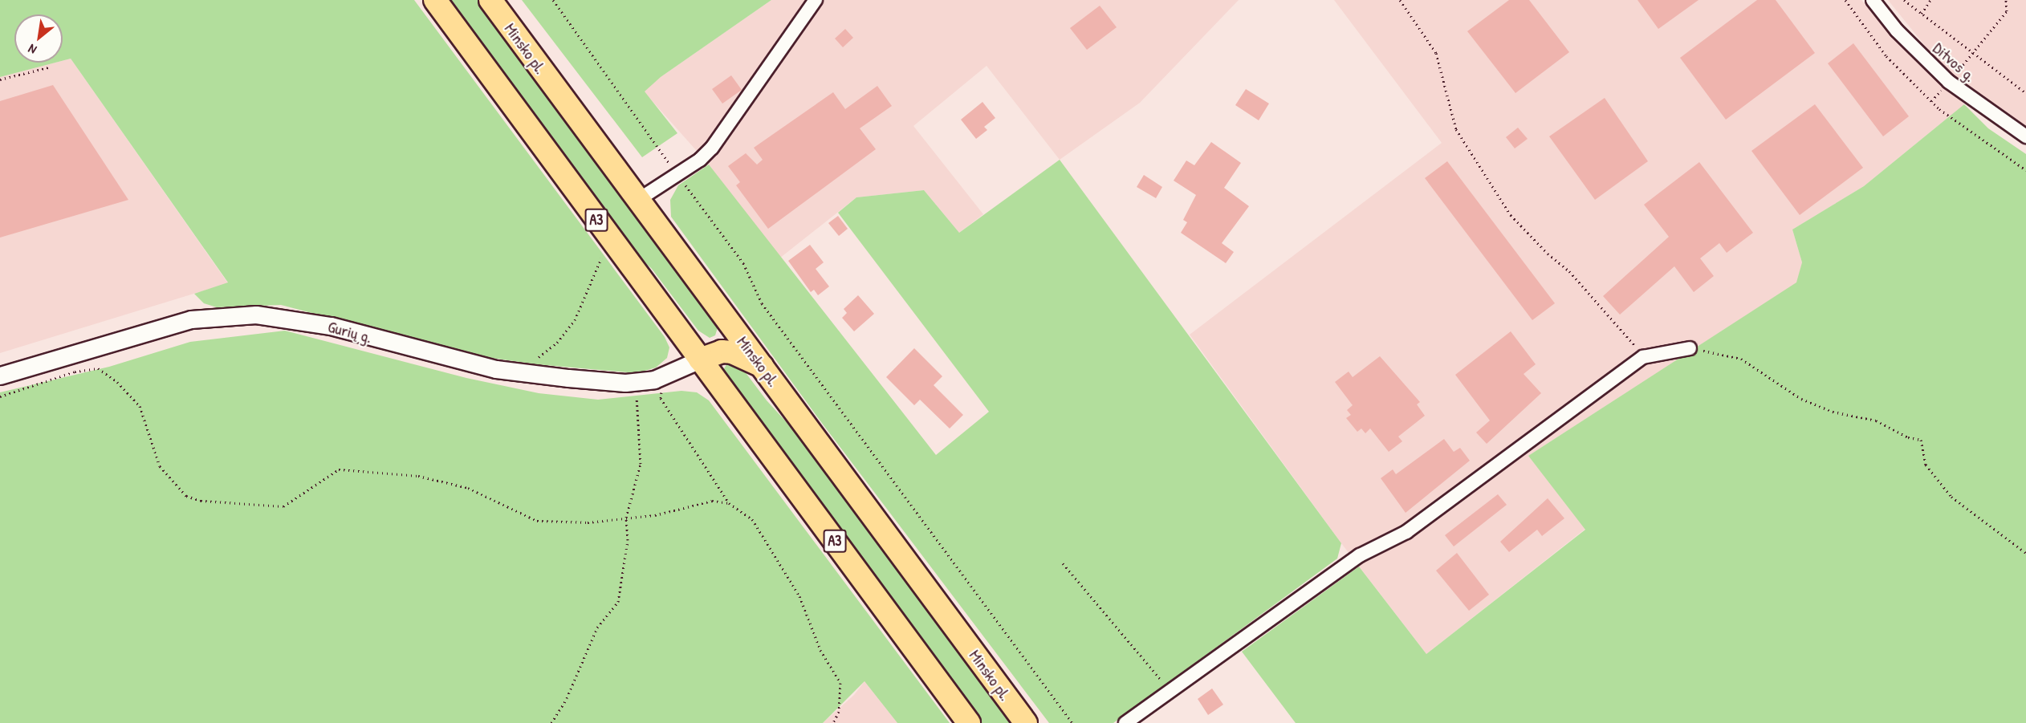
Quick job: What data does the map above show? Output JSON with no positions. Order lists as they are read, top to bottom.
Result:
{
  "streets": {
    "highway": ["Minsko pl.", "A3"],
    "street": ["Ditvos g.", "Gurių g."]
  },
  "crossings": [
    ["A3", "Gurių g."]
  ],
  "north": "bottom left"
}
